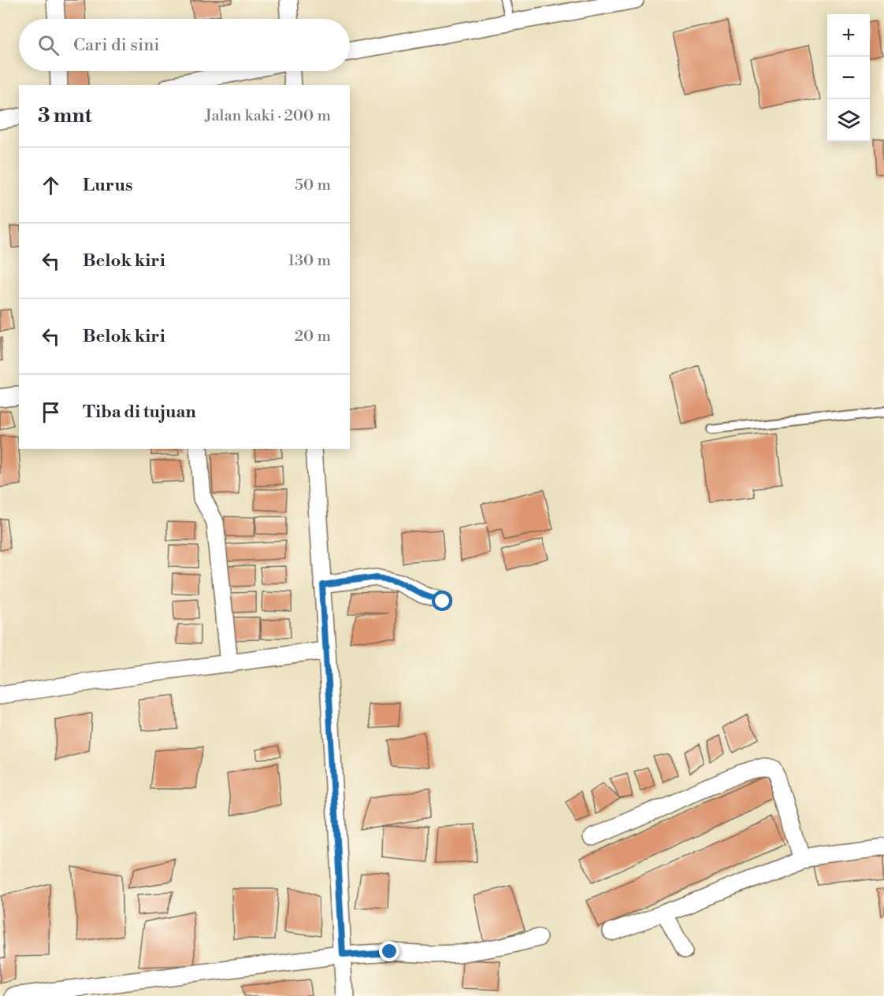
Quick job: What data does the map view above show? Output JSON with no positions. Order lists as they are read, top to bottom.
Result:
{
  "page": {
    "map_buttons": ["+", "−"],
    "search": "Cari di sini",
    "heading": ["3 mnt", "Jalan kaki · 200 m"],
    "list": [
      ["Lurus", "50 m"],
      ["Belok kiri", "130 m"],
      ["Belok kiri", "20 m"],
      "Tiba di tujuan"
    ]
  }
}
